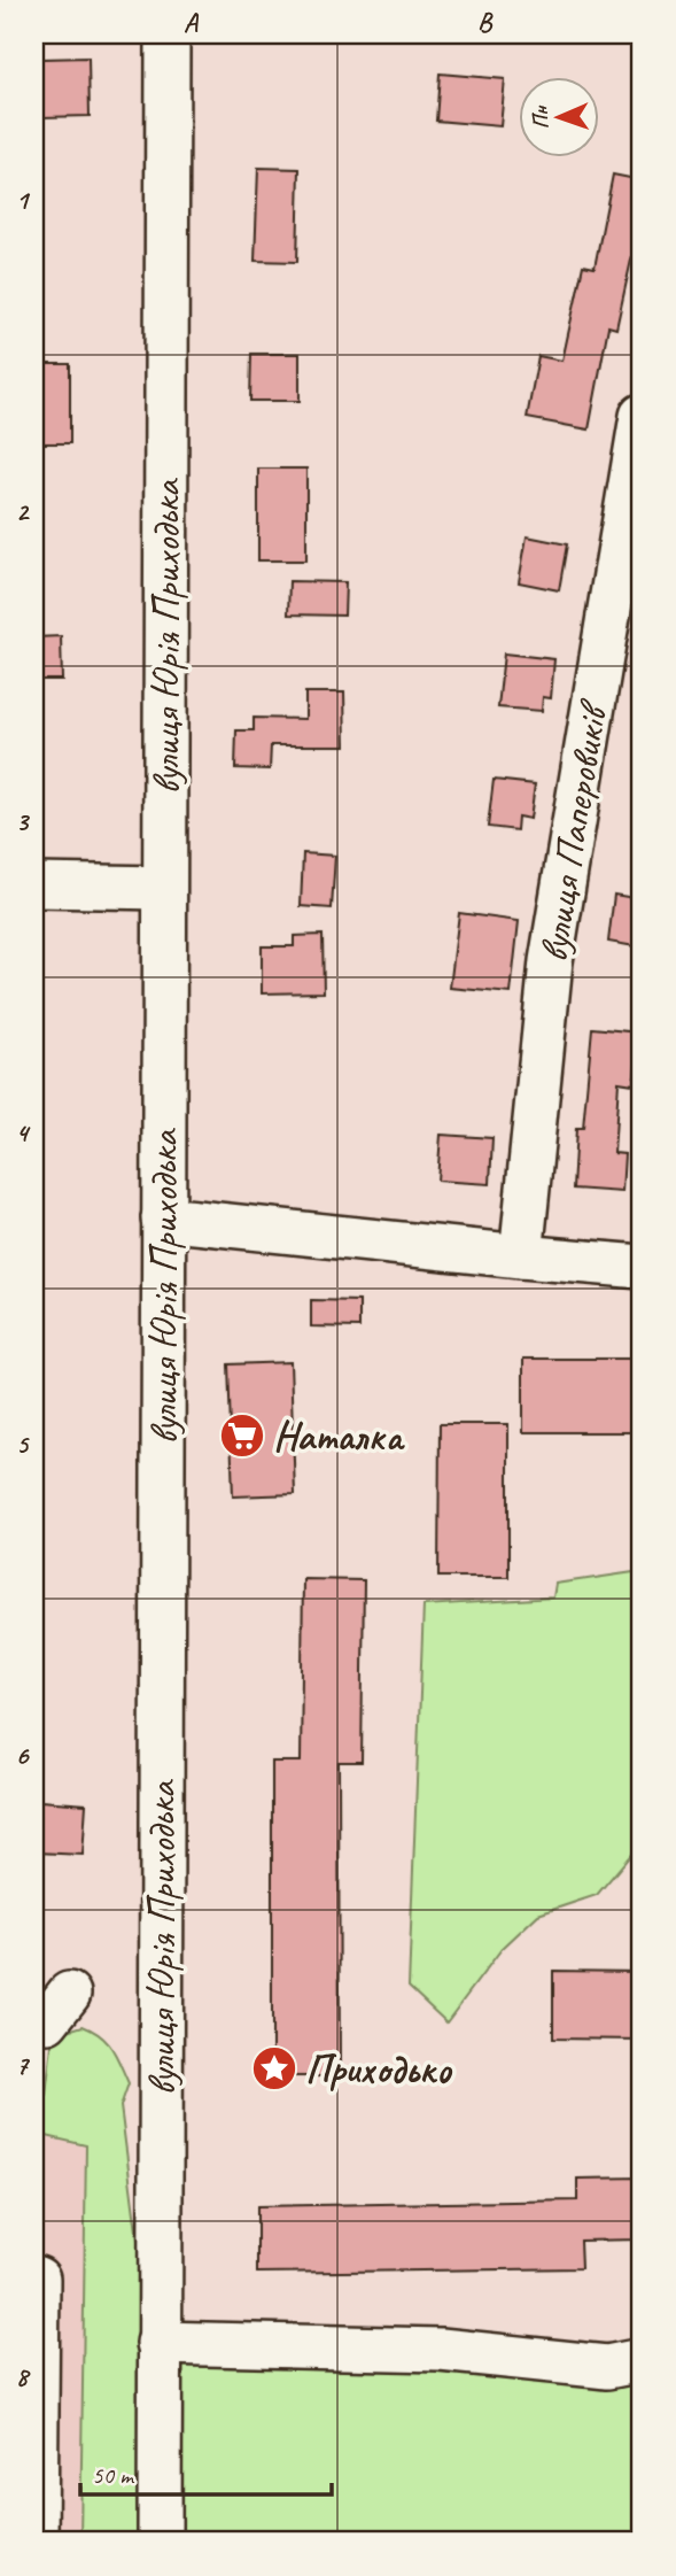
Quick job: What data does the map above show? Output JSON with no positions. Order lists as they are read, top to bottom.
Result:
{
  "streets": {
    "street": ["вулиця Юрія Приходька", "вулиця Паперовиків"]
  },
  "places": {
    "supermarket": ["Наталка"],
    "place": ["Приходько"]
  },
  "scale_bar": "50 m",
  "north": "left",
  "grid": {
    "columns": ["A", "B"],
    "rows": [
      "1",
      "2",
      "3",
      "4",
      "5",
      "6",
      "7",
      "8"
    ]
  }
}
